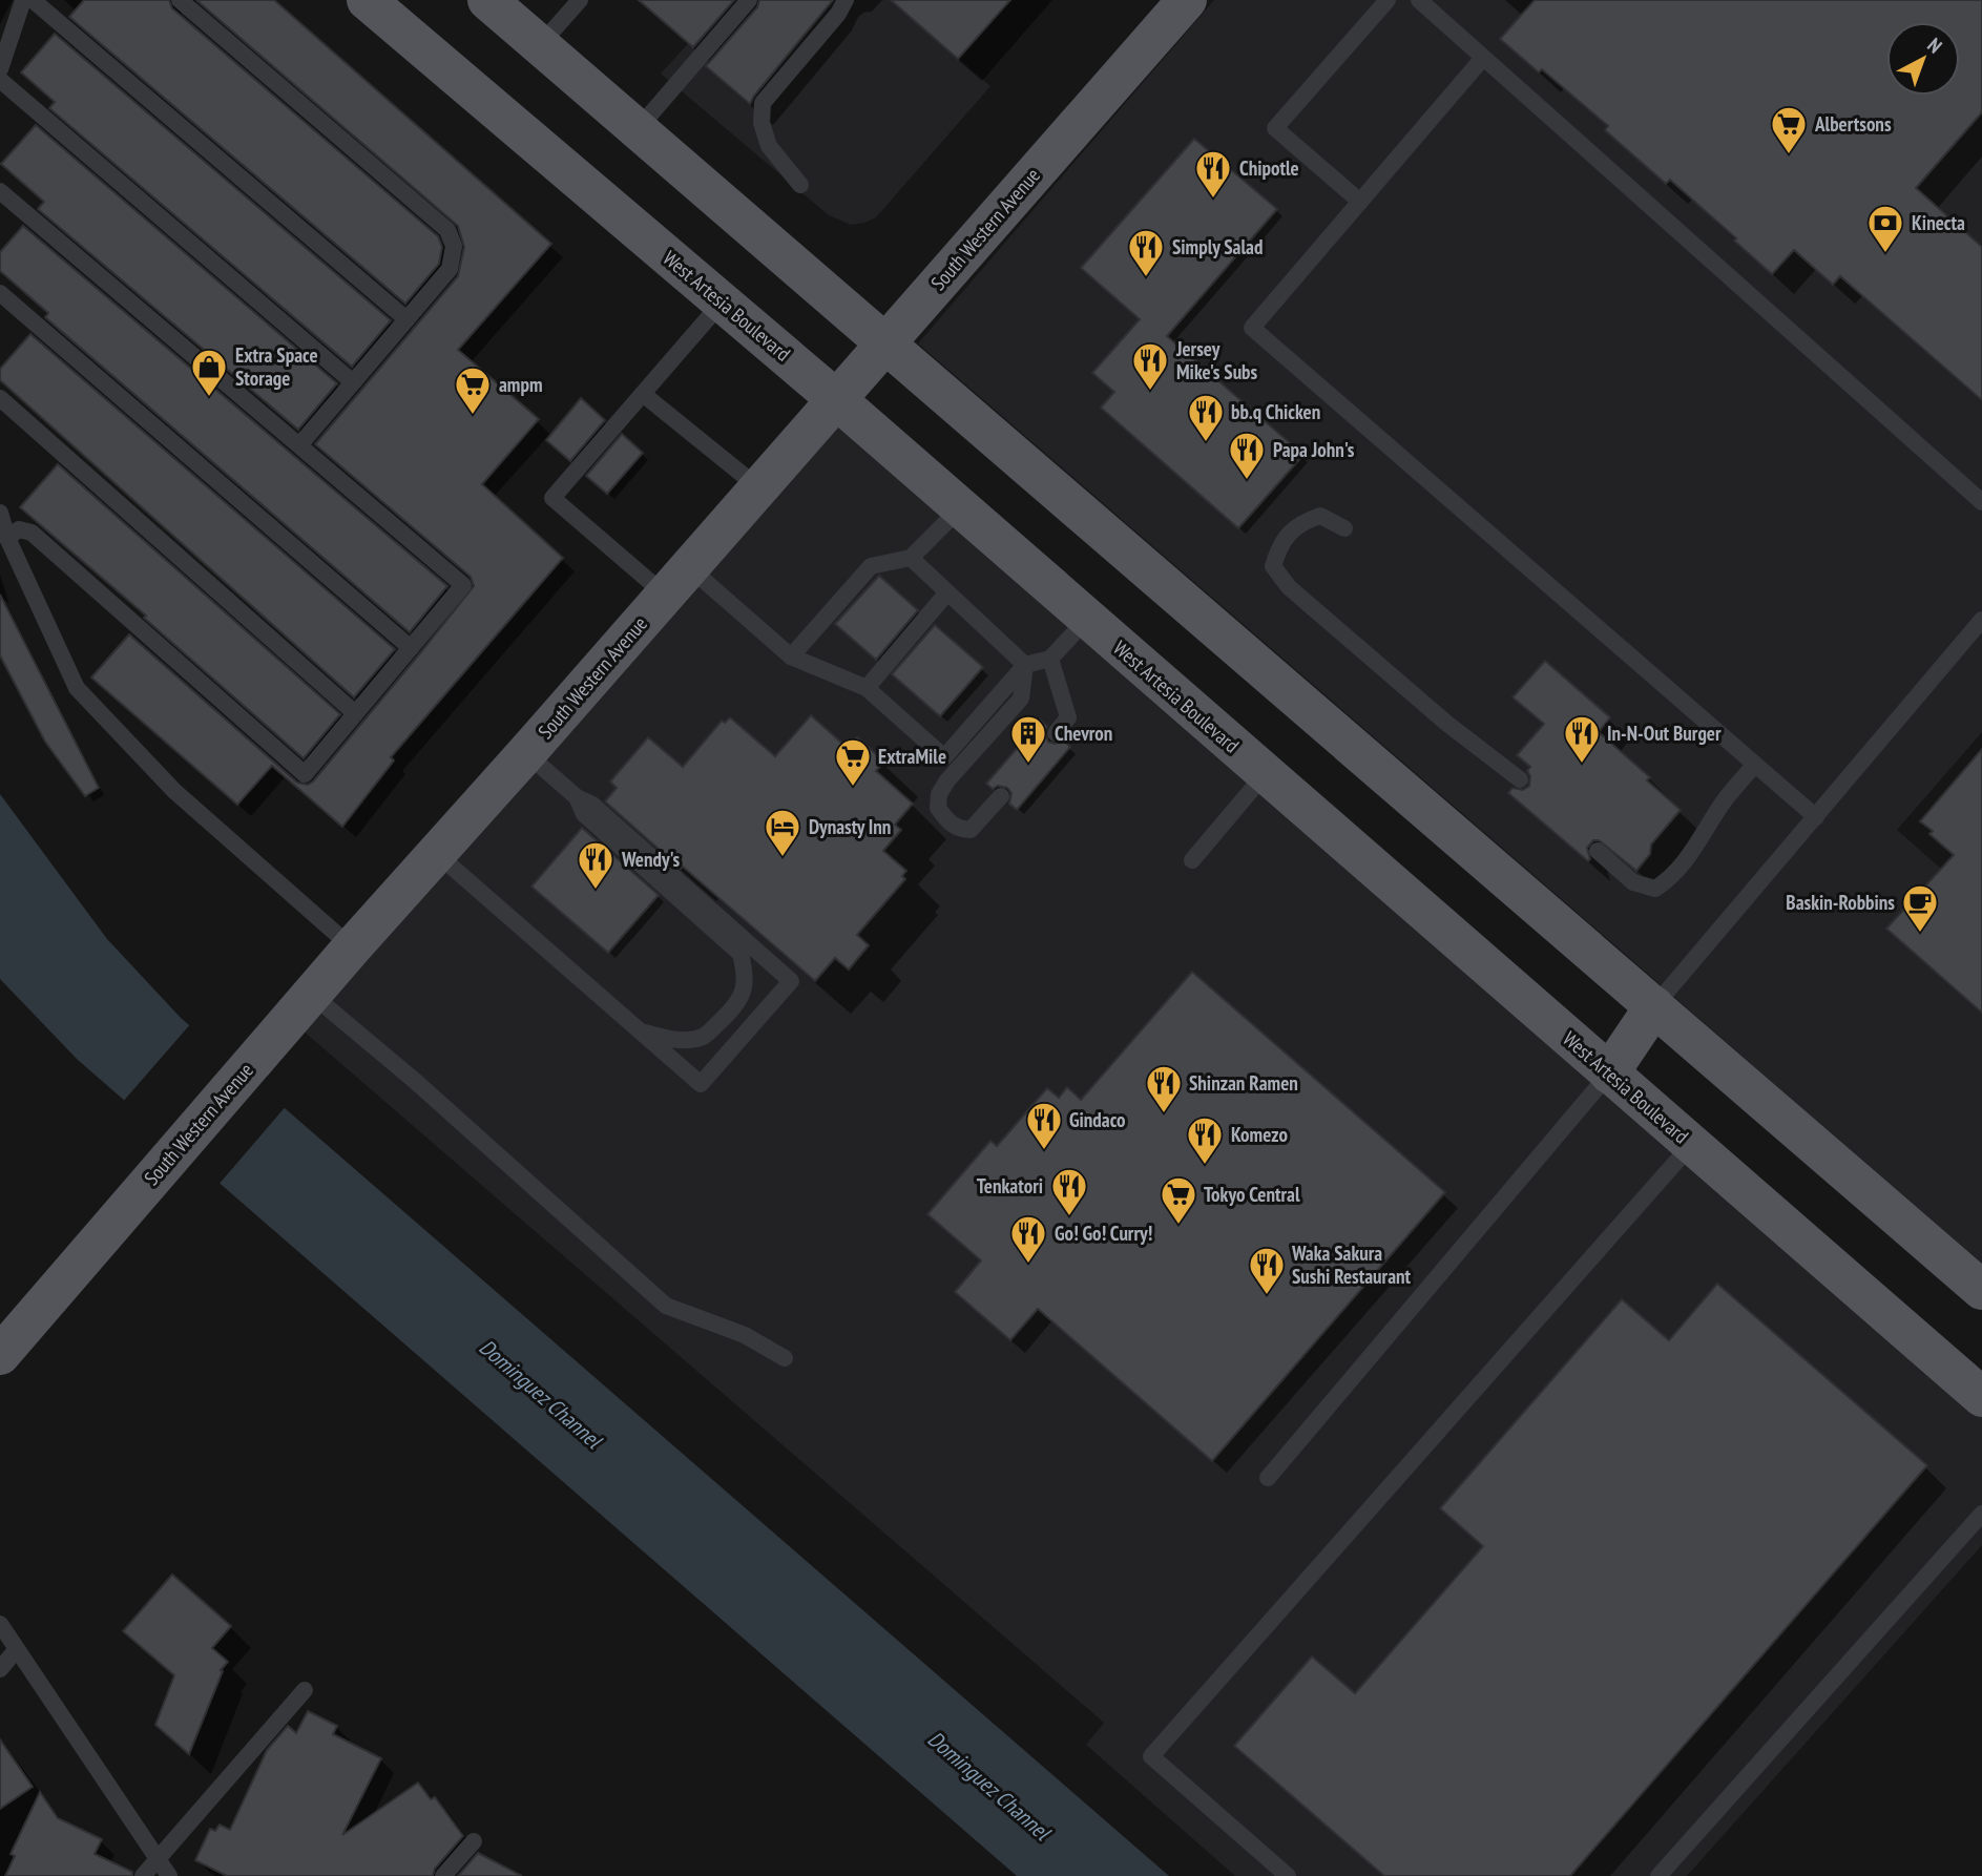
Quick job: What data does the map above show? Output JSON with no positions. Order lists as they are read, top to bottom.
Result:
{
  "streets": {
    "main road": ["South Western Avenue", "West Artesia Boulevard"]
  },
  "crossings": [
    ["South Western Avenue", "West Artesia Boulevard"]
  ],
  "water": ["Dominguez Channel"],
  "places": {
    "supermarket": [
      "Albertsons",
      "ampm",
      "ExtraMile",
      "Tokyo Central"
    ],
    "restaurant": [
      "Chipotle",
      "Simply Salad",
      "Jersey Mike's Subs",
      "bb.q Chicken",
      "Papa John's",
      "In-N-Out Burger",
      "Wendy's",
      "Shinzan Ramen",
      "Gindaco",
      "Komezo",
      "Tenkatori",
      "Go! Go! Curry!",
      "Waka Sakura Sushi Restaurant"
    ],
    "bank": ["Kinecta"],
    "shop": ["Extra Space Storage"],
    "building": ["Chevron"],
    "hotel": ["Dynasty Inn"],
    "cafe": ["Baskin-Robbins"]
  },
  "north": "top right"
}
